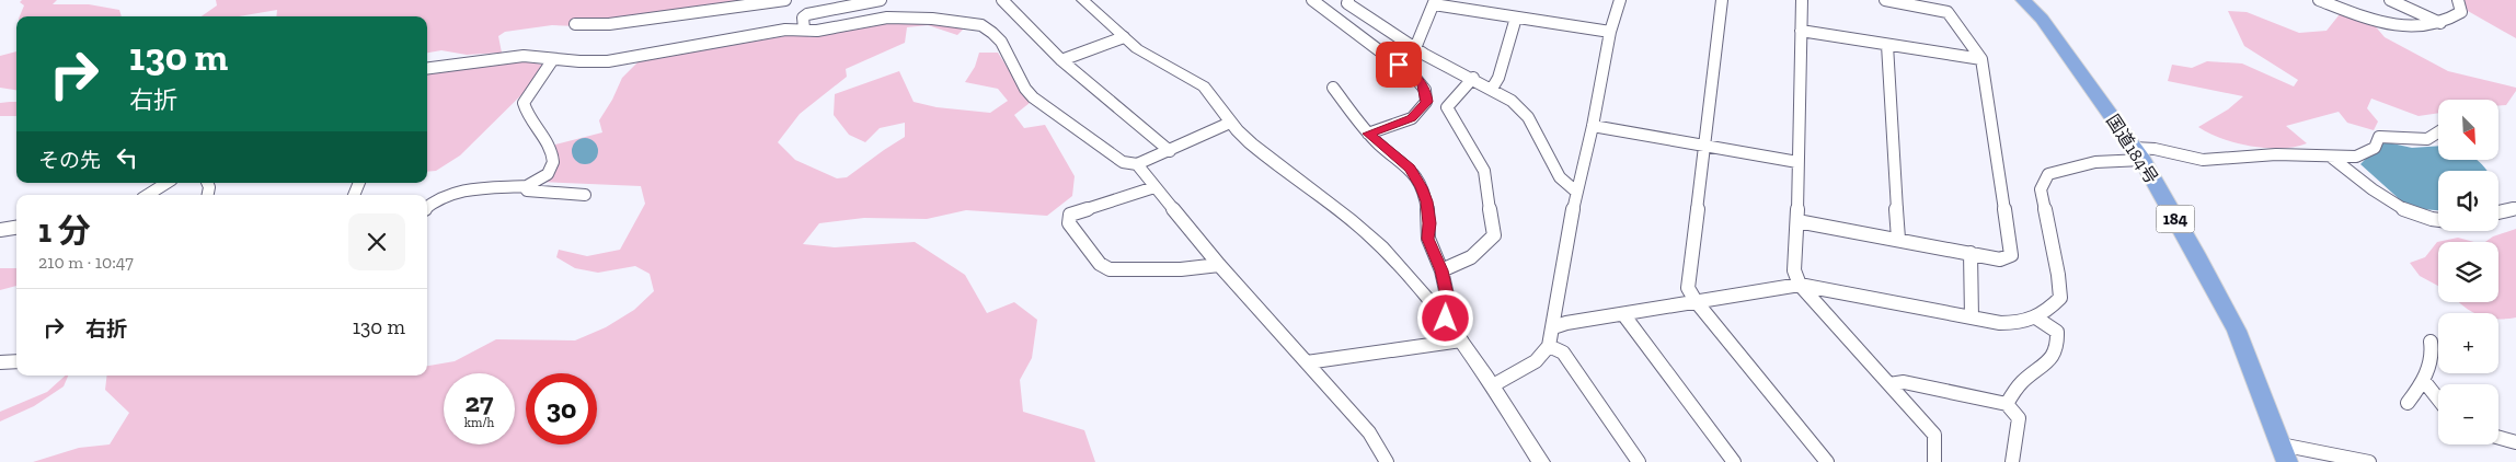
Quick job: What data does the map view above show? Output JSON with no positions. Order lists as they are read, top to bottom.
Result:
{
  "streets": {
    "highway": ["国道184号", "184"]
  },
  "north": "bottom right",
  "page": {
    "turn": ["130 m", "右折"],
    "map_buttons": ["+", "−"],
    "then": "その先",
    "heading": ["1 分", "210 m · 10:47"],
    "list": [
      {
        "name": "右折",
        "value": "130 m"
      }
    ],
    "speed": "27 km/h",
    "limit": "30"
  }
}
